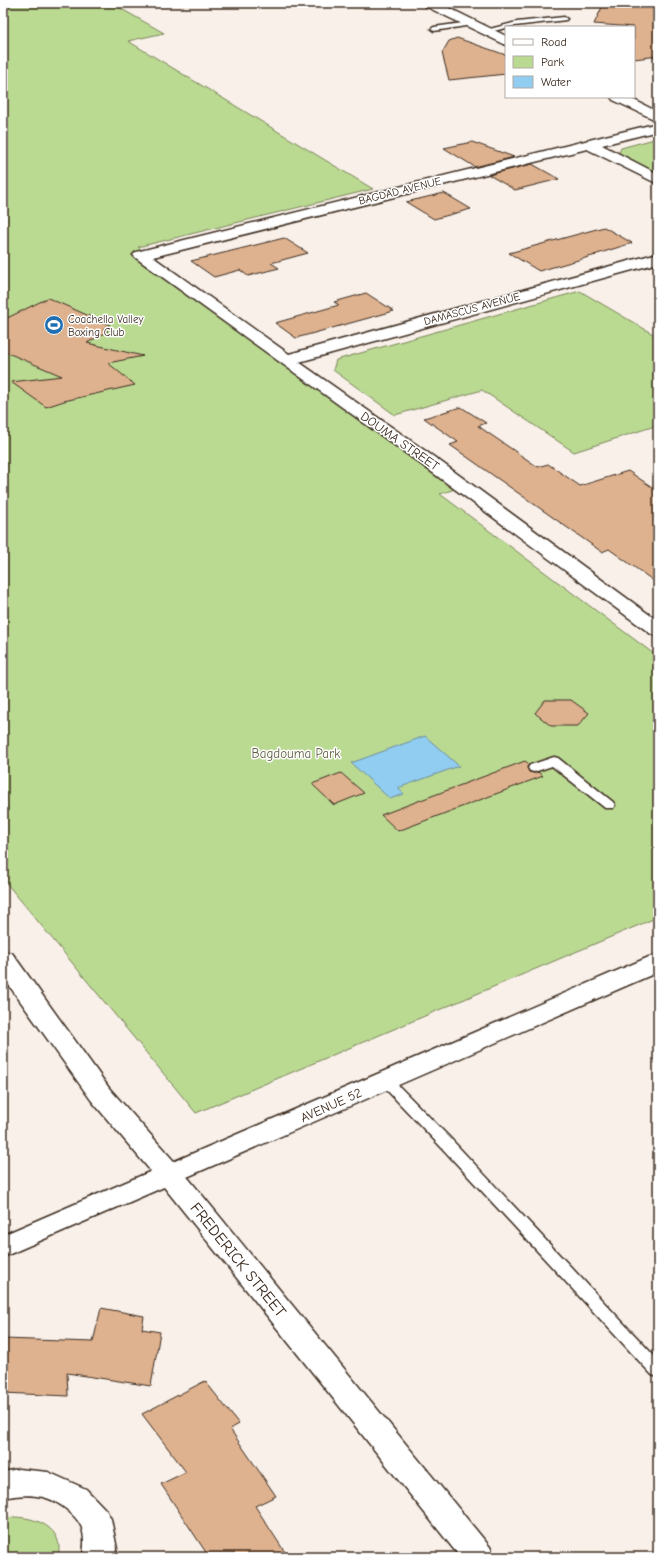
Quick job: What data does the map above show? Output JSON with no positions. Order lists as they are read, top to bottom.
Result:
{
  "streets": {
    "street": [
      "BAGDAD AVENUE",
      "DAMASCUS AVENUE",
      "DOUMA STREET",
      "AVENUE 52",
      "FREDERICK STREET"
    ]
  },
  "crossings": [
    ["BAGDAD AVENUE", "DOUMA STREET"],
    ["DAMASCUS AVENUE", "DOUMA STREET"],
    ["AVENUE 52", "FREDERICK STREET"]
  ],
  "parks": ["Bagdouma Park"],
  "places": {
    "sports": ["Coachella Valley Boxing Club"]
  },
  "legend": ["Road", "Park", "Water"]
}
